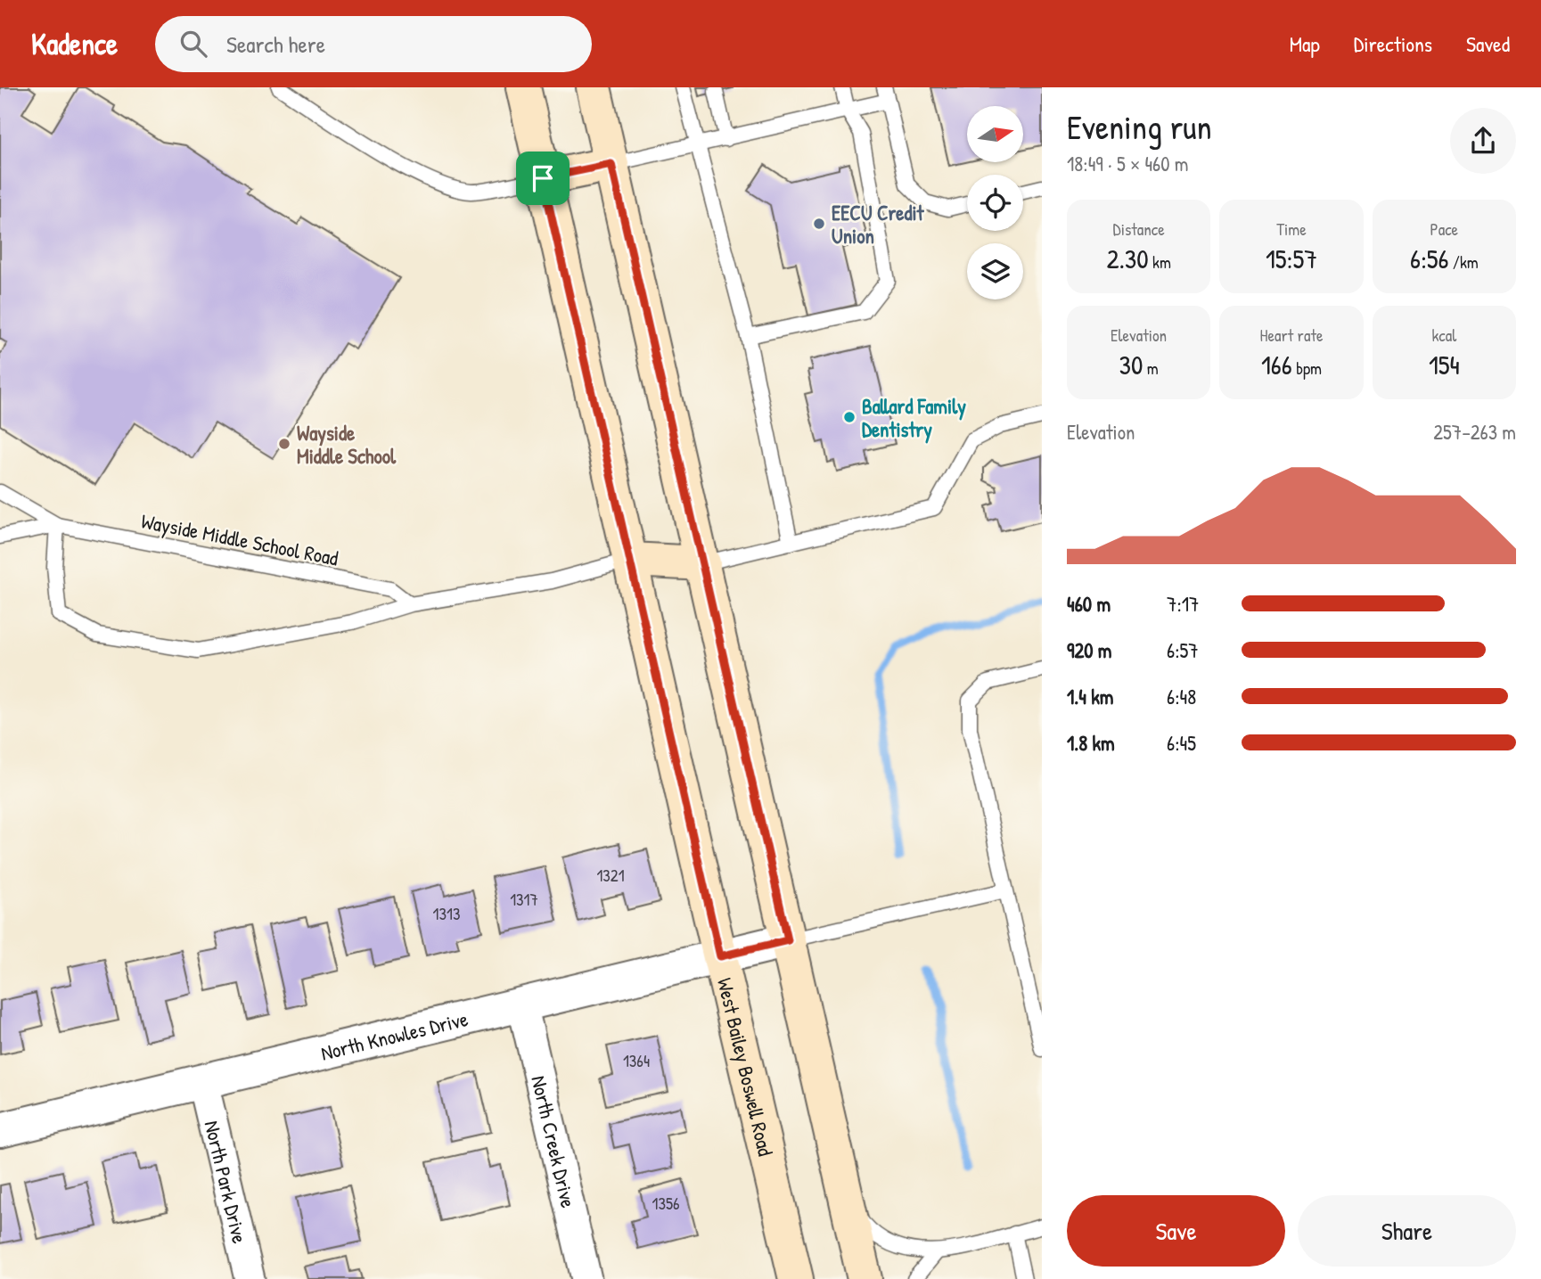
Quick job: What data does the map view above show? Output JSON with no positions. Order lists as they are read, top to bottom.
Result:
{
  "streets": {
    "main road": ["West Bailey Boswell Road"],
    "street": ["North Knowles Drive", "North Creek Drive", "North Park Drive"],
    "lane": ["Wayside Middle School Road"]
  },
  "crossings": [
    ["North Knowles Drive", "West Bailey Boswell Road"],
    ["North Knowles Drive", "North Creek Drive"],
    ["North Knowles Drive", "North Park Drive"]
  ],
  "places": ["EECU Credit Union", "Ballard Family Dentistry", "Wayside Middle School"],
  "house_numbers": [
    "1321",
    "1317",
    "1313",
    "1364",
    "1356"
  ],
  "north": "right",
  "page": {
    "header": "Kadence",
    "search": "Search here",
    "nav": ["Map", "Directions", "Saved"],
    "heading": ["Evening run", "18:49 · 5 × 460 m"],
    "stats": [
      ["Distance", "2.30 km"],
      ["Time", "15:57"],
      ["Pace", "6:56 /km"],
      ["Elevation", "30 m"],
      ["Heart rate", "166 bpm"],
      ["kcal", "154"]
    ],
    "chart": ["Elevation", "257–263 m"],
    "list": [
      {
        "name": "460 m",
        "note": "7:17"
      },
      {
        "name": "920 m",
        "note": "6:57"
      },
      {
        "name": "1.4 km",
        "note": "6:48"
      },
      {
        "name": "1.8 km",
        "note": "6:45"
      }
    ],
    "buttons": ["Save", "Share"]
  }
}
